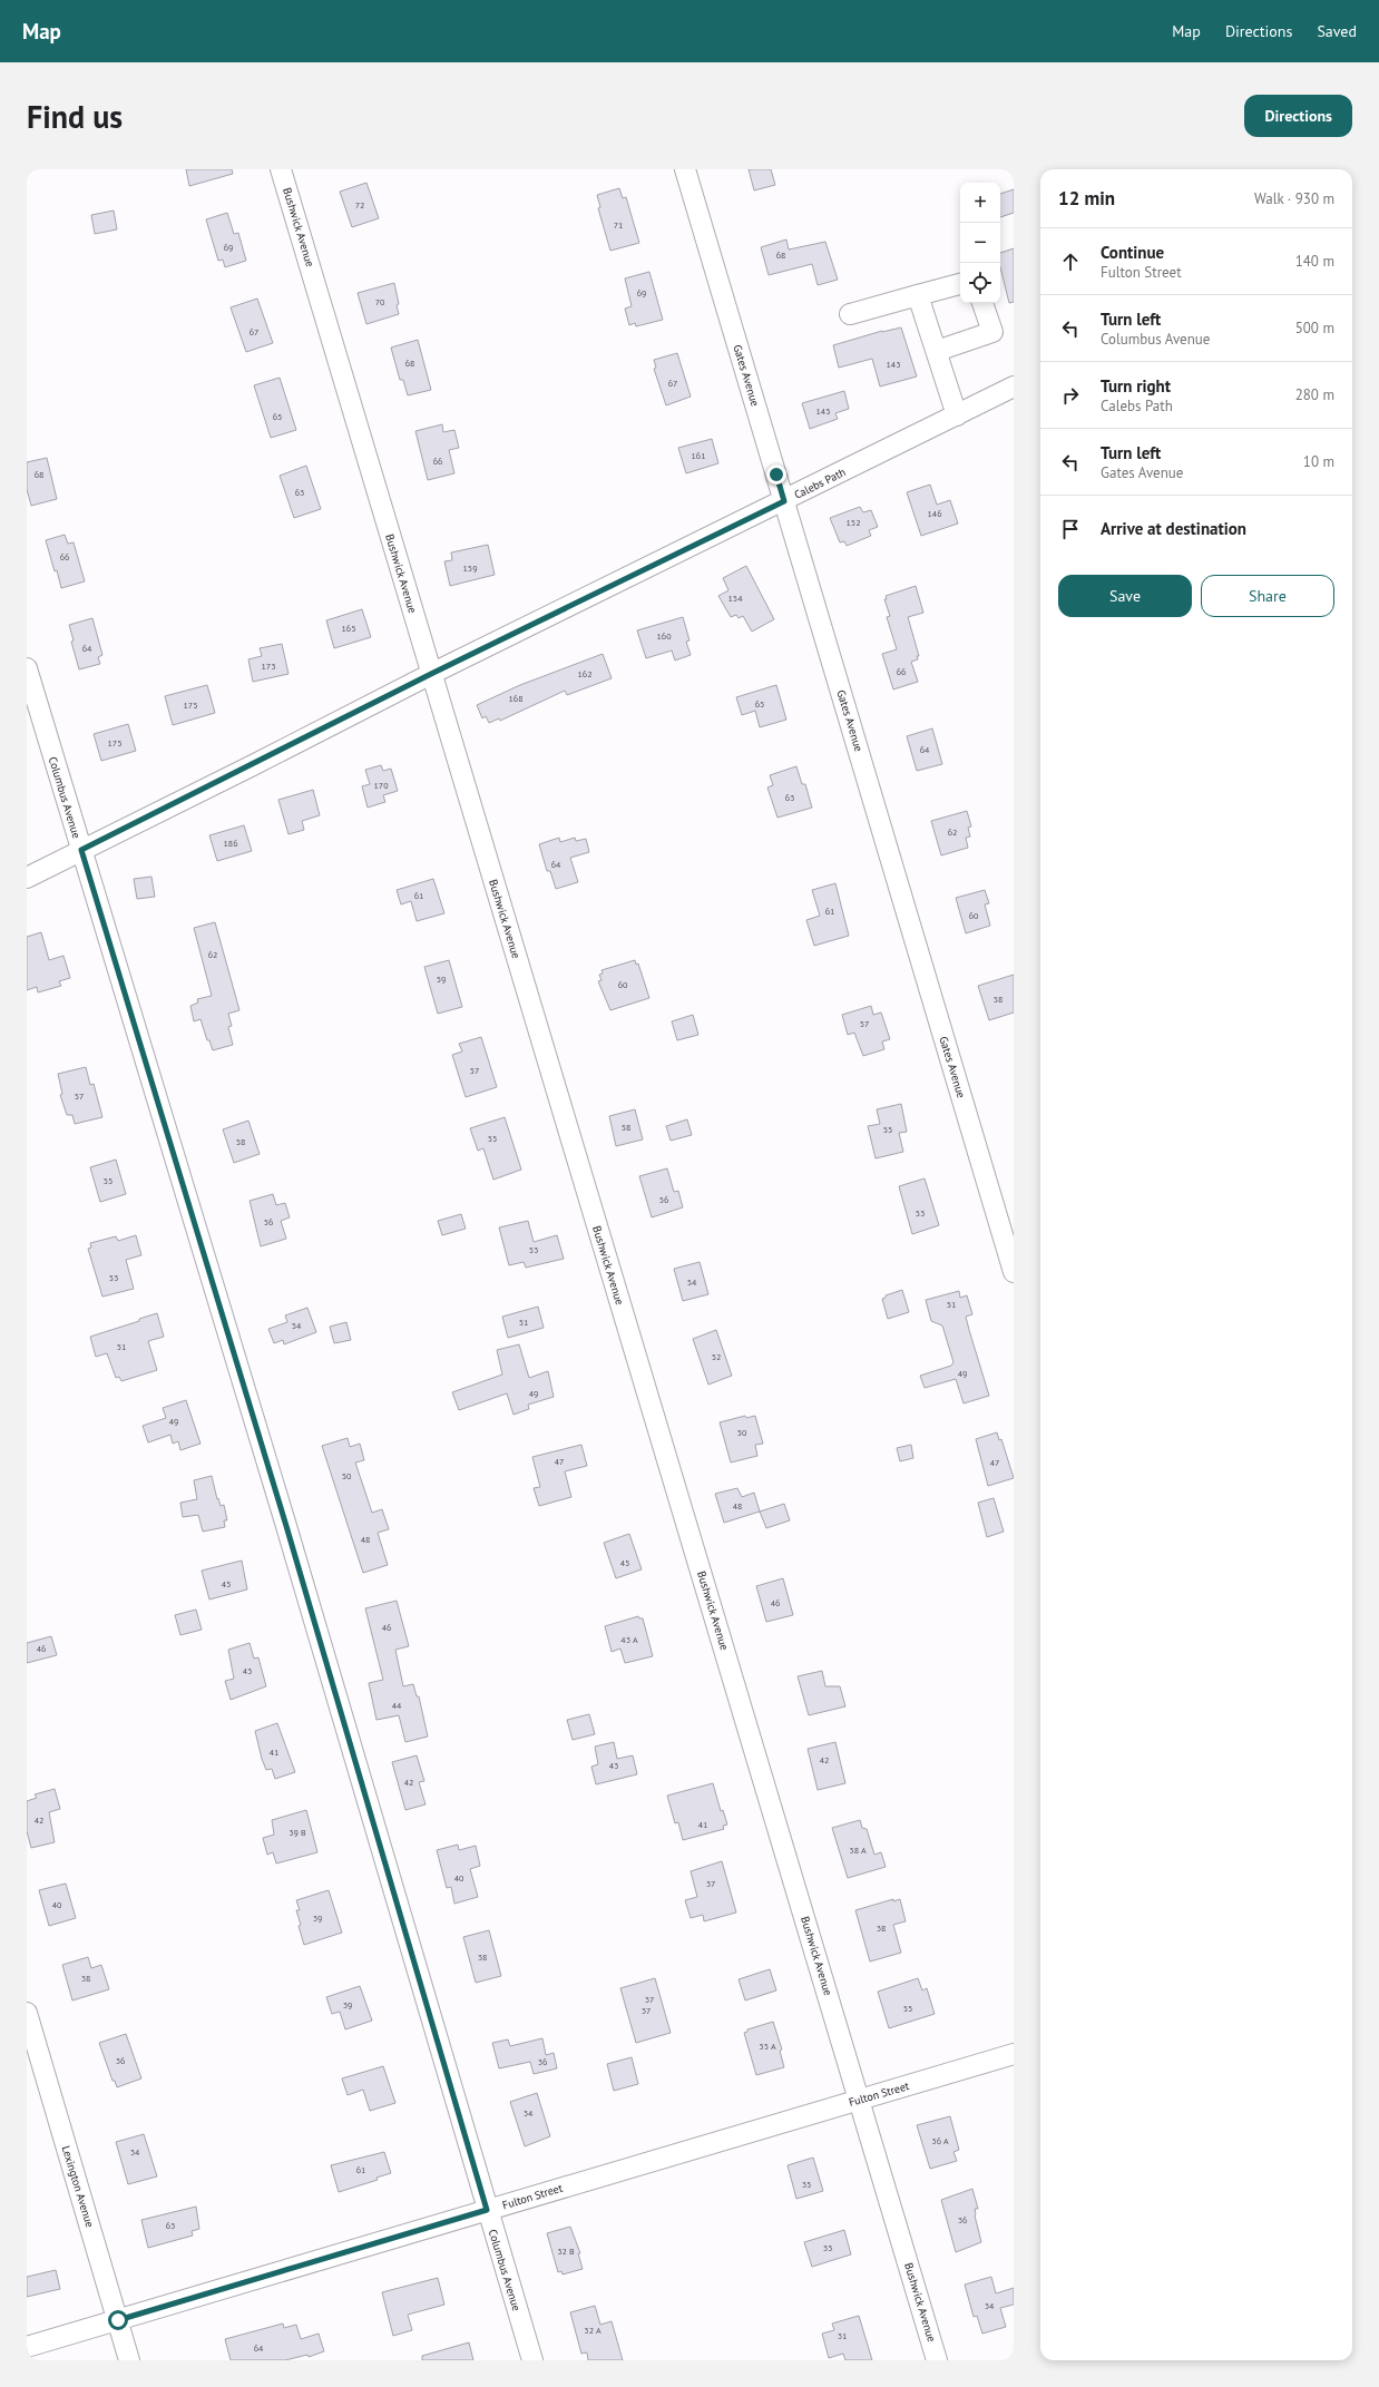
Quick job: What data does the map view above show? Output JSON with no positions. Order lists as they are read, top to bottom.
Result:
{
  "streets": {
    "street": [
      "Bushwick Avenue",
      "Gates Avenue",
      "Calebs Path",
      "Columbus Avenue",
      "Fulton Street",
      "Lexington Avenue"
    ]
  },
  "crossings": [
    ["Bushwick Avenue", "Calebs Path"],
    ["Bushwick Avenue", "Fulton Street"],
    ["Gates Avenue", "Calebs Path"],
    ["Calebs Path", "Columbus Avenue"],
    ["Columbus Avenue", "Fulton Street"],
    ["Fulton Street", "Lexington Avenue"]
  ],
  "house_numbers": [
    "72",
    "71",
    "69",
    "68",
    "69",
    "70",
    "67",
    "68",
    "143",
    "67",
    "145",
    "65",
    "161",
    "66",
    "68",
    "63",
    "146",
    "152",
    "66",
    "159",
    "154",
    "165",
    "160",
    "64",
    "173",
    "66",
    "162",
    "168",
    "65",
    "175",
    "175",
    "64",
    "170",
    "63",
    "62",
    "186",
    "64",
    "61",
    "61",
    "60",
    "62",
    "59",
    "60",
    "58",
    "57",
    "57",
    "57",
    "58",
    "55",
    "55",
    "58",
    "55",
    "56",
    "53",
    "56",
    "53",
    "53",
    "54",
    "51",
    "51",
    "54",
    "51",
    "52",
    "49",
    "49",
    "49",
    "50",
    "47",
    "47",
    "50",
    "48",
    "48",
    "45",
    "45",
    "46",
    "46",
    "43 A",
    "46",
    "43",
    "44",
    "41",
    "42",
    "43",
    "42",
    "42",
    "41",
    "39 B",
    "38 A",
    "40",
    "37",
    "40",
    "39",
    "38",
    "38",
    "38",
    "37",
    "39",
    "55",
    "37",
    "35 A",
    "36",
    "36",
    "34",
    "36 A",
    "34",
    "61",
    "35",
    "36",
    "63",
    "33",
    "32 B",
    "34",
    "32 A",
    "31",
    "64"
  ],
  "page": {
    "header": "Map",
    "nav": ["Map", "Directions", "Saved"],
    "buttons": [
      "Directions",
      ["Save", "Share"]
    ],
    "title": "Find us",
    "heading": ["12 min", "Walk · 930 m"],
    "map_buttons": ["+", "−"],
    "list": [
      ["Continue", "Fulton Street", "140 m"],
      ["Turn left", "Columbus Avenue", "500 m"],
      ["Turn right", "Calebs Path", "280 m"],
      ["Turn left", "Gates Avenue", "10 m"],
      "Arrive at destination"
    ]
  }
}
